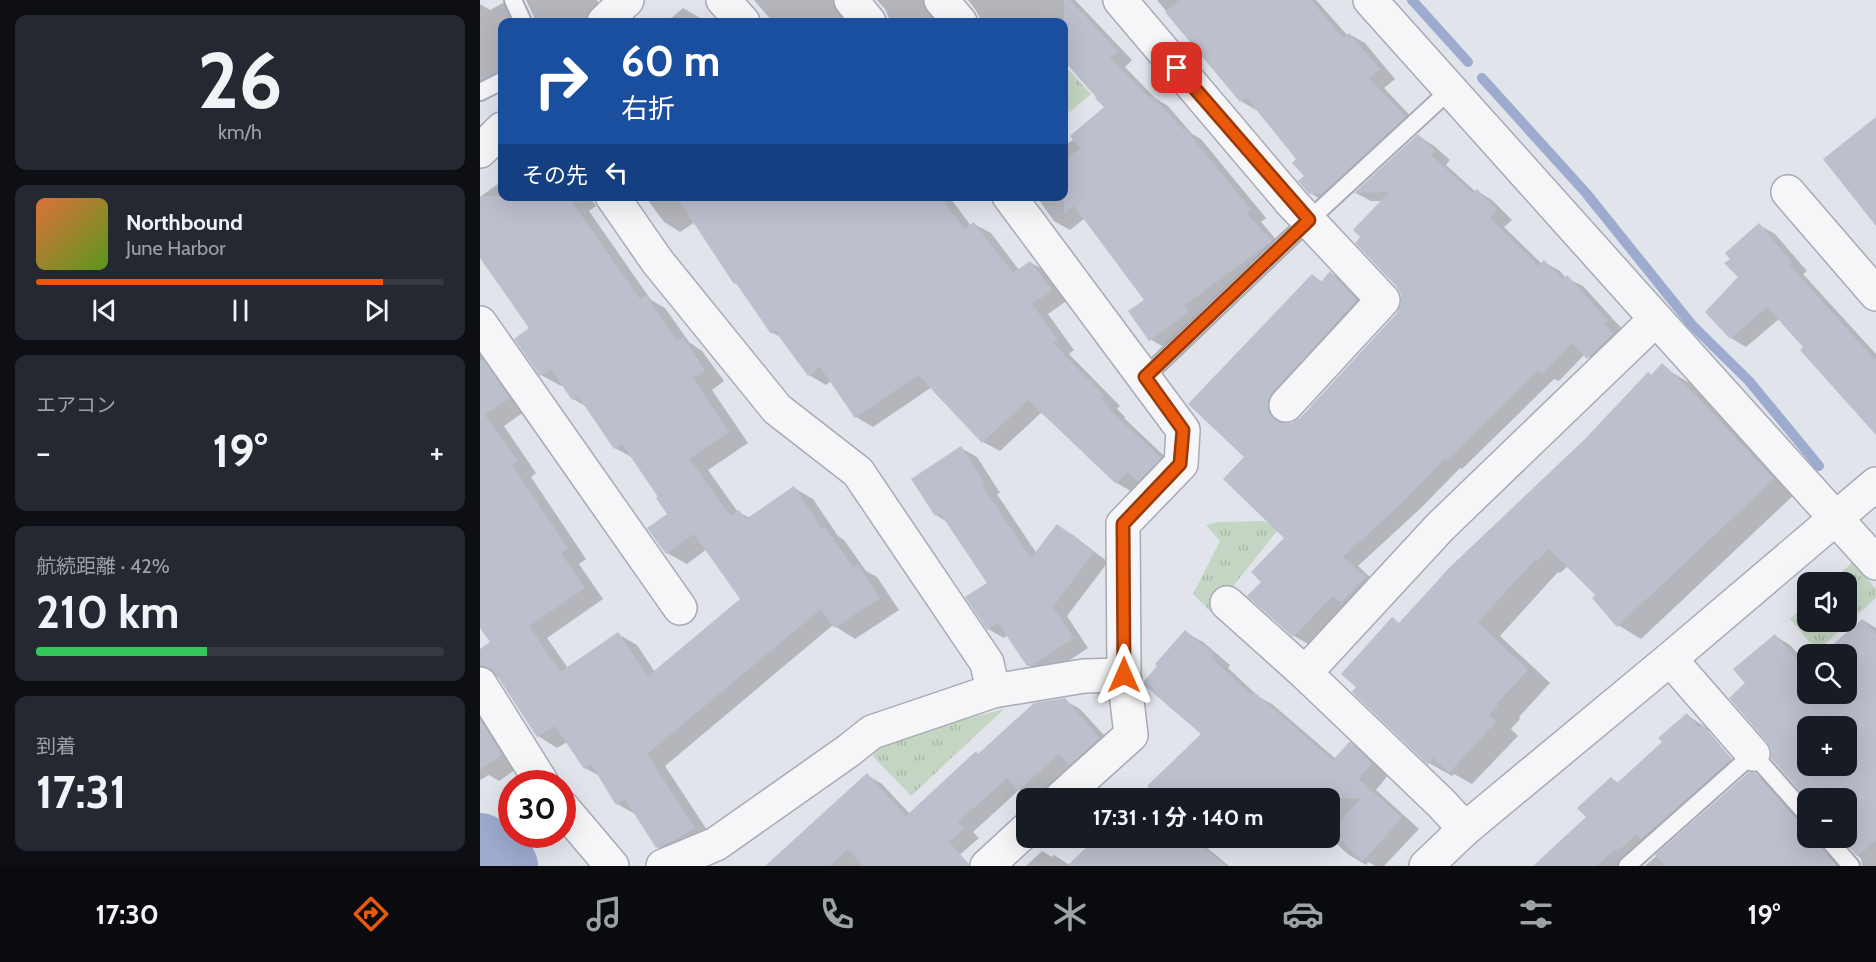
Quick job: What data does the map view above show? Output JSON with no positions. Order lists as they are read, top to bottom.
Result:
{
  "page": {
    "tile": [
      ["26", "km/h"],
      "エアコン",
      ["航続距離 · 42%", "210 km"],
      ["到着", "17:31"]
    ],
    "turn": ["60 m", "右折"],
    "then": "その先",
    "song": ["Northbound", "June Harbor"],
    "heat": ["−", "19°", "+"],
    "map_buttons": ["+", "−"],
    "limit": "30",
    "trip": "17:31 · 1 分 · 140 m",
    "tabs": ["17:30", "19°"]
  }
}
